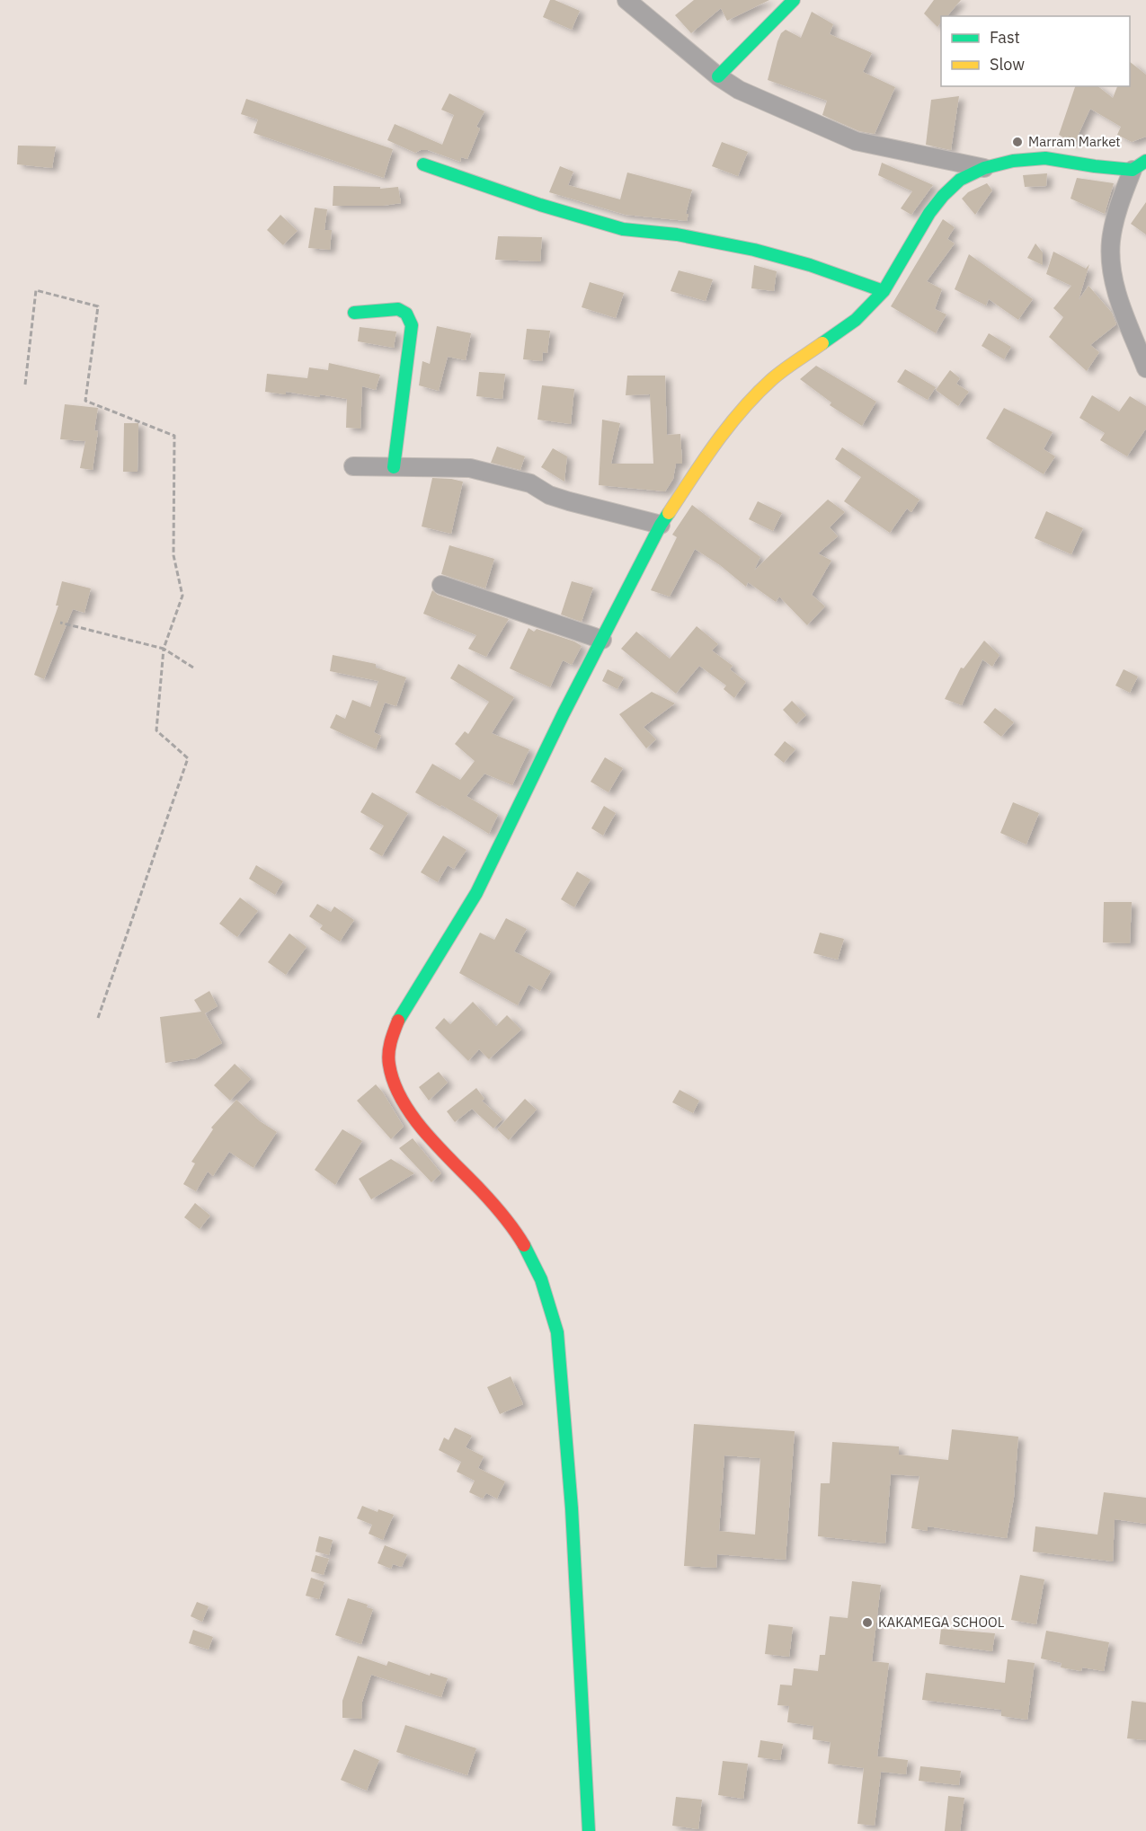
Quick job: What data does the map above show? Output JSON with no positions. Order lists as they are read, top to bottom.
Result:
{
  "places": ["Marram Market", "KAKAMEGA SCHOOL"],
  "legend": ["Fast", "Slow"]
}
